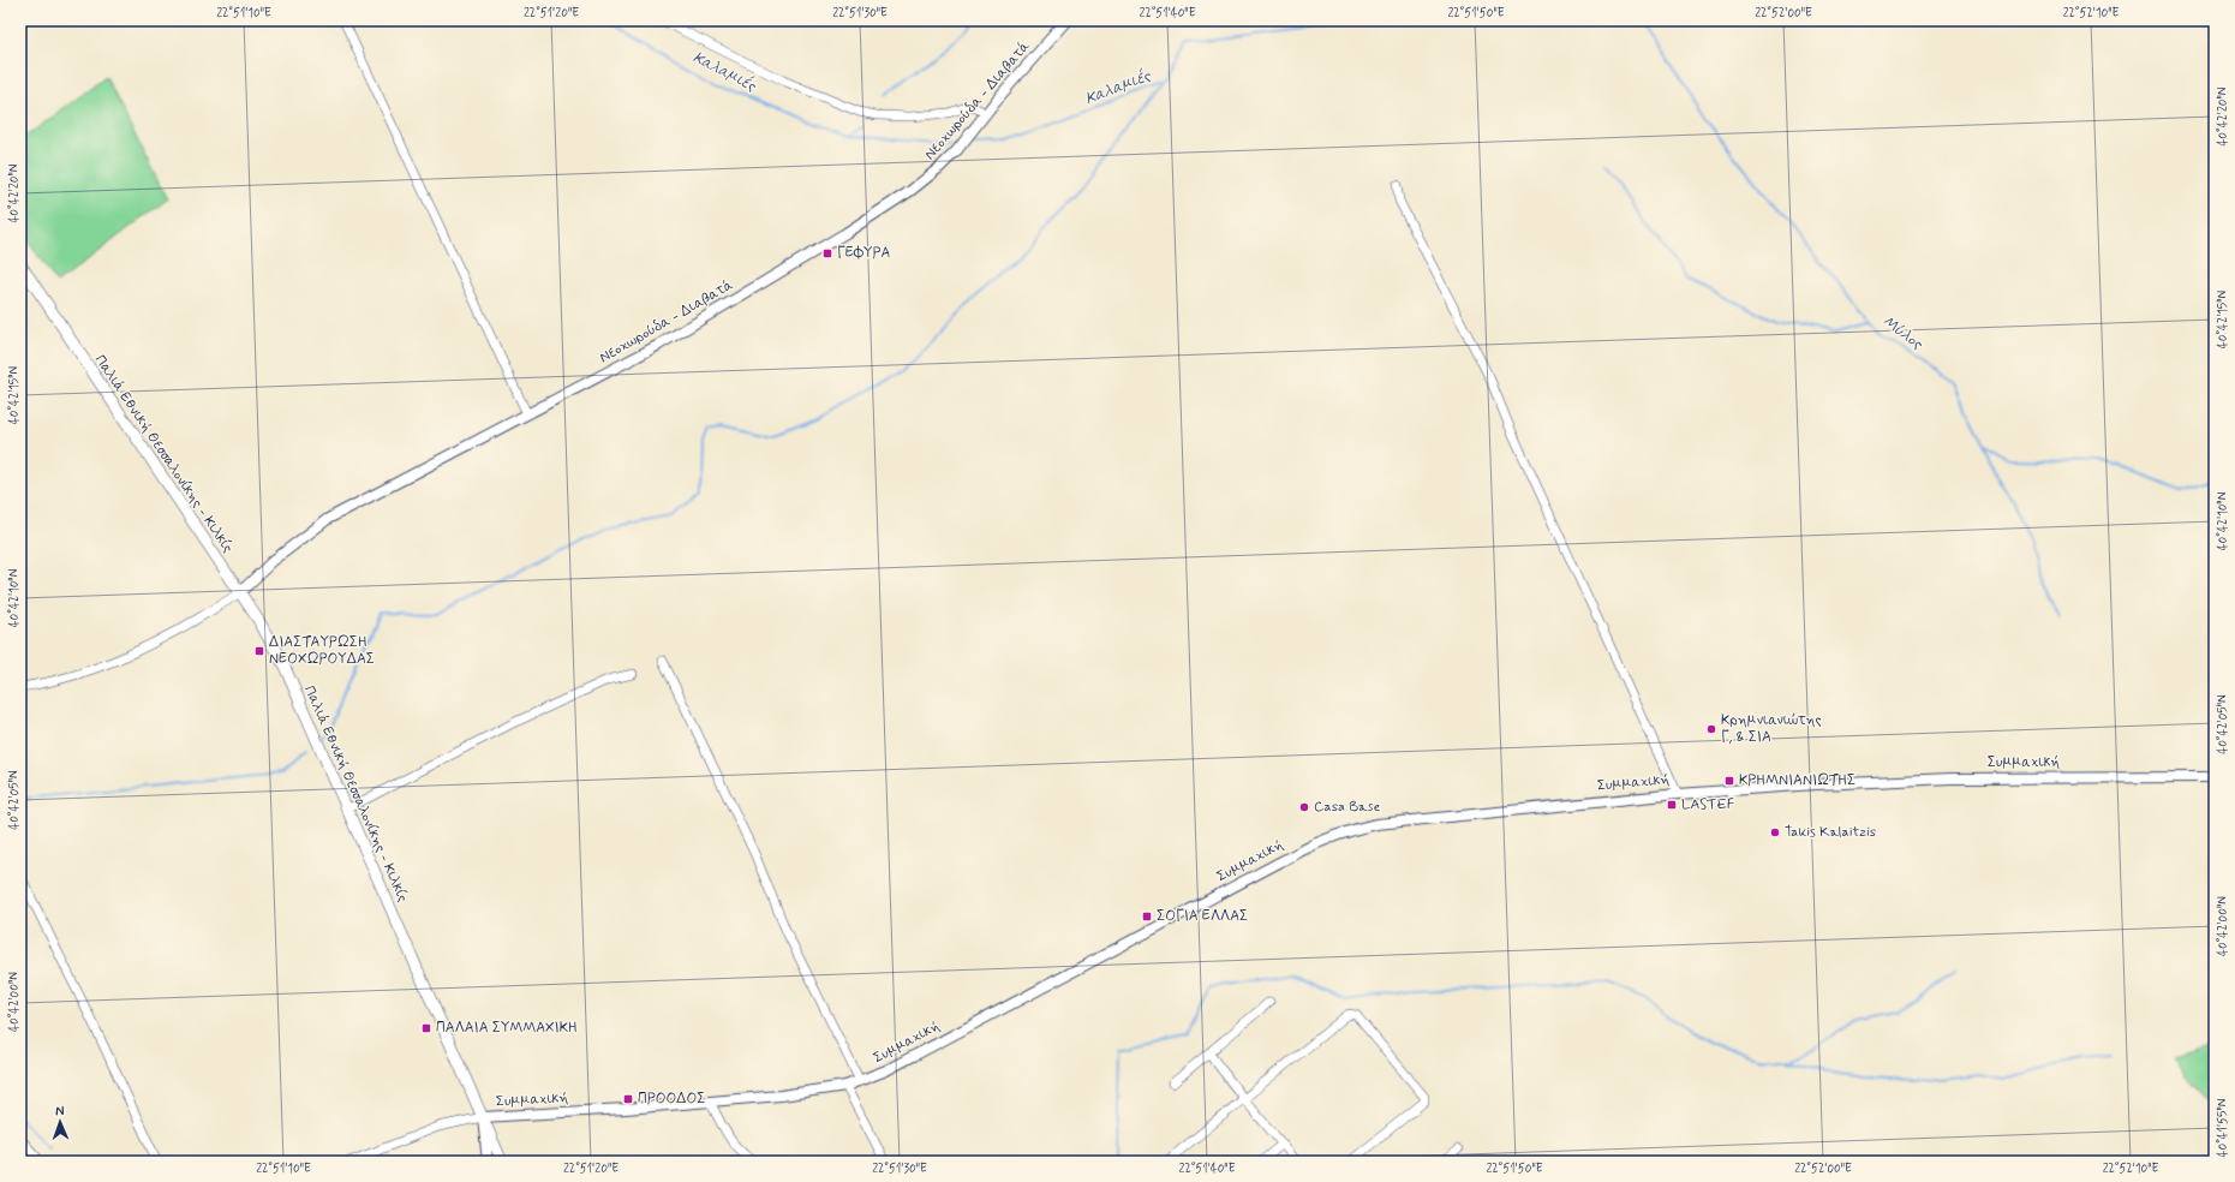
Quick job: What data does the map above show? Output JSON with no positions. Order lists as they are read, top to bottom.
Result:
{
  "streets": {
    "main road": ["Παλιά Εθνική Θεσσαλονίκης - Κιλκίς"],
    "street": ["Νεοχωρούδα - Διαβατά", "Συμμαχική"]
  },
  "crossings": [
    ["Νεοχωρούδα - Διαβατά", "Παλιά Εθνική Θεσσαλονίκης - Κιλκίς"],
    ["Παλιά Εθνική Θεσσαλονίκης - Κιλκίς", "Συμμαχική"]
  ],
  "water": ["Καλαμιές", "Μύλος"],
  "places": {
    "transit": [
      "ΓΕΦΥΡΑ",
      "ΔΙΑΣΤΑΥΡΩΣΗ ΝΕΟΧΩΡΟΥΔΑΣ",
      "ΚΡΗΜΝΙΑΝΙΩΤΗΣ",
      "LASTEF",
      "ΣΟΓΙΑ ΕΛΛΑΣ",
      "ΠΑΛΑΙΑ ΣΥΜΜΑΧΙΚΗ",
      "ΠΡΟΟΔΟΣ"
    ],
    "other": ["Κρημνιανιώτης Γ, & ΣΙΑ", "Casa Base", "Takis Kalaitzis"]
  },
  "north": "top",
  "coordinates": [
    "22°51'10\"E",
    "22°51'20\"E",
    "22°51'30\"E",
    "22°51'40\"E",
    "22°51'50\"E",
    "22°52'00\"E",
    "22°52'10\"E",
    "40°42'20\"N",
    "40°42'15\"N",
    "40°42'10\"N",
    "40°42'05\"N",
    "40°42'00\"N",
    "40°41'55\"N"
  ]
}
